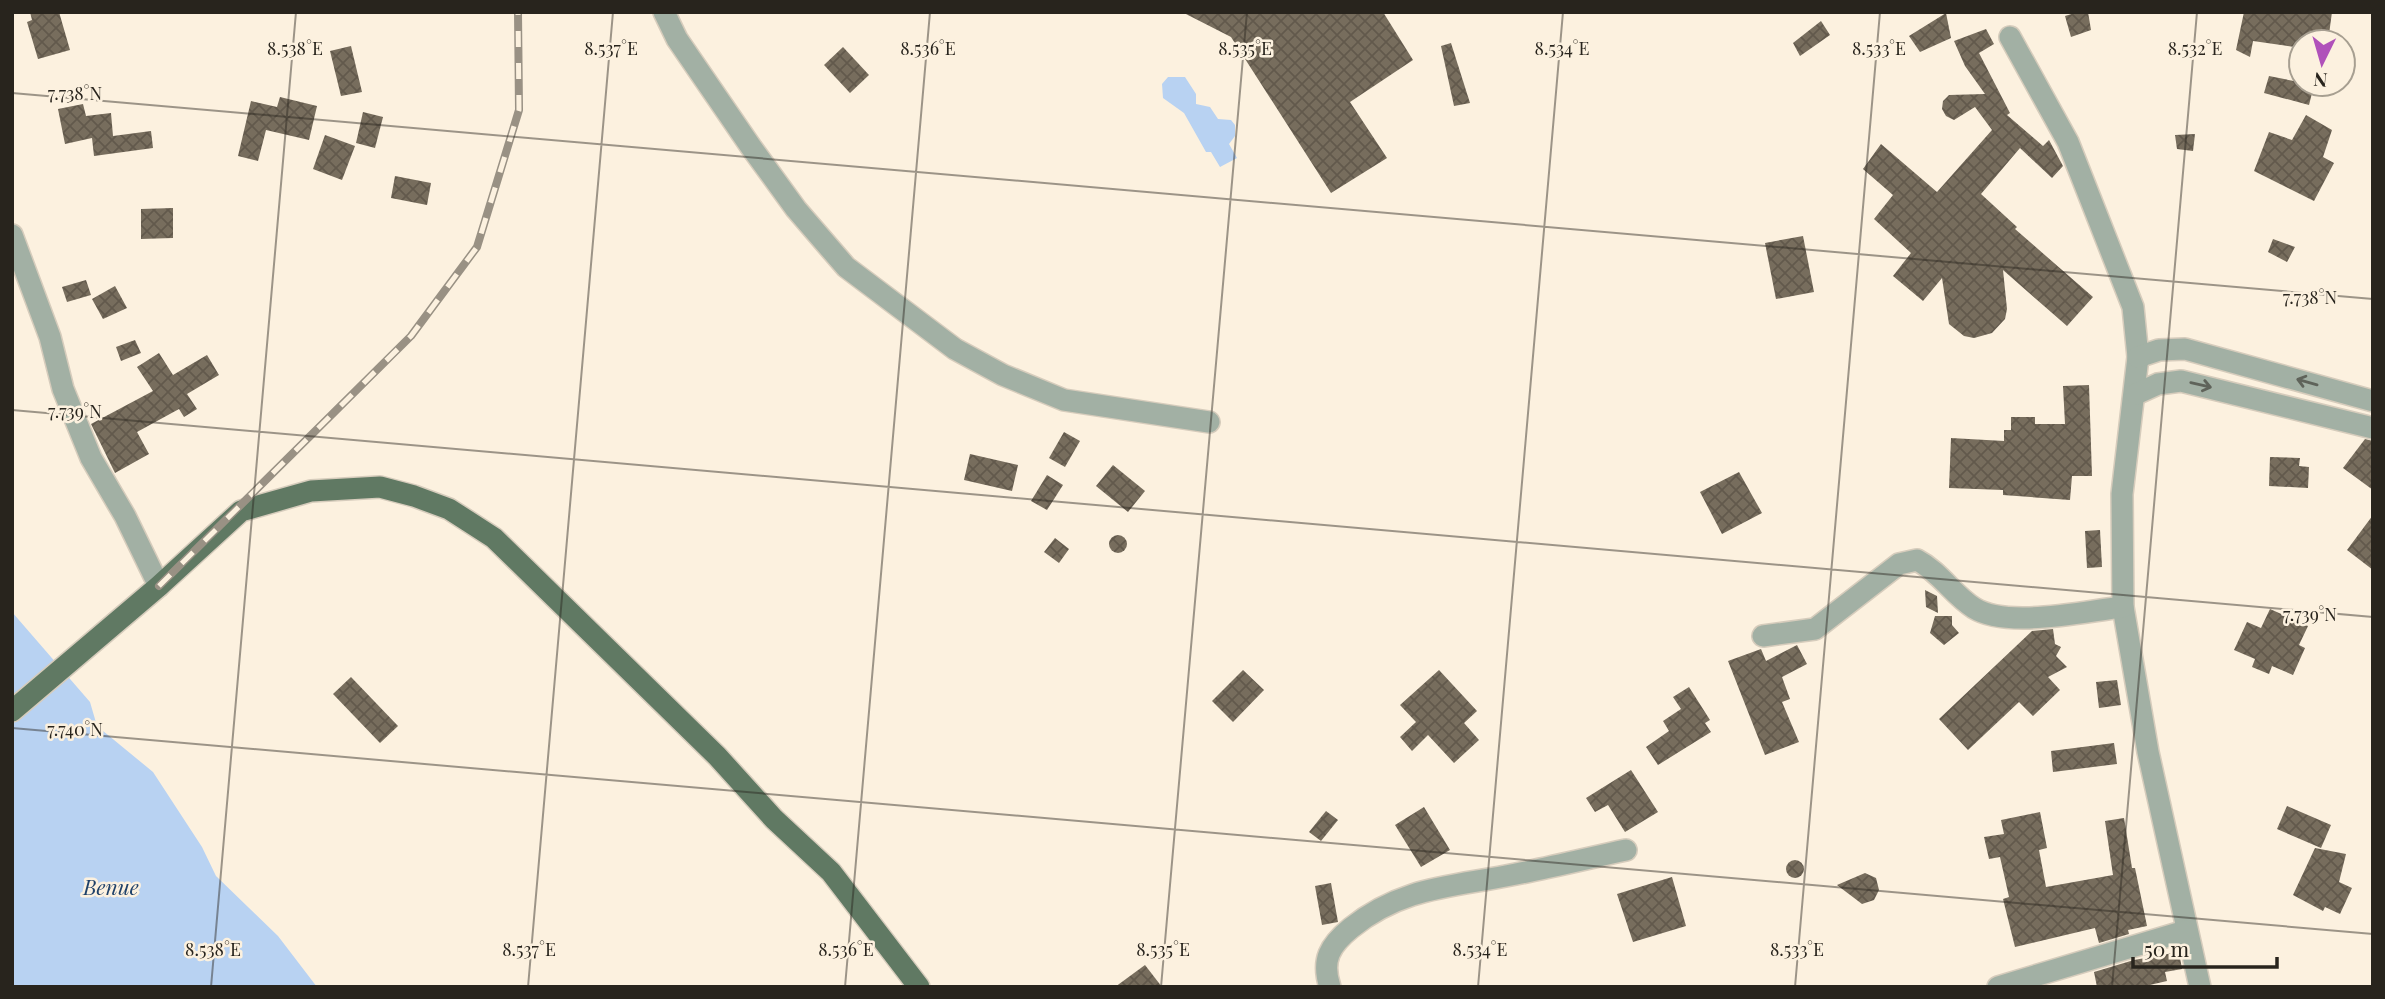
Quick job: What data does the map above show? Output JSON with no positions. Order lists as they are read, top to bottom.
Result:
{
  "water": ["Benue"],
  "scale_bar": "50 m",
  "north": "bottom",
  "coordinates": [
    "8.538°E",
    "8.537°E",
    "8.536°E",
    "8.535°E",
    "8.534°E",
    "8.533°E",
    "8.532°E",
    "7.738°N",
    "7.739°N",
    "7.740°N"
  ]
}
